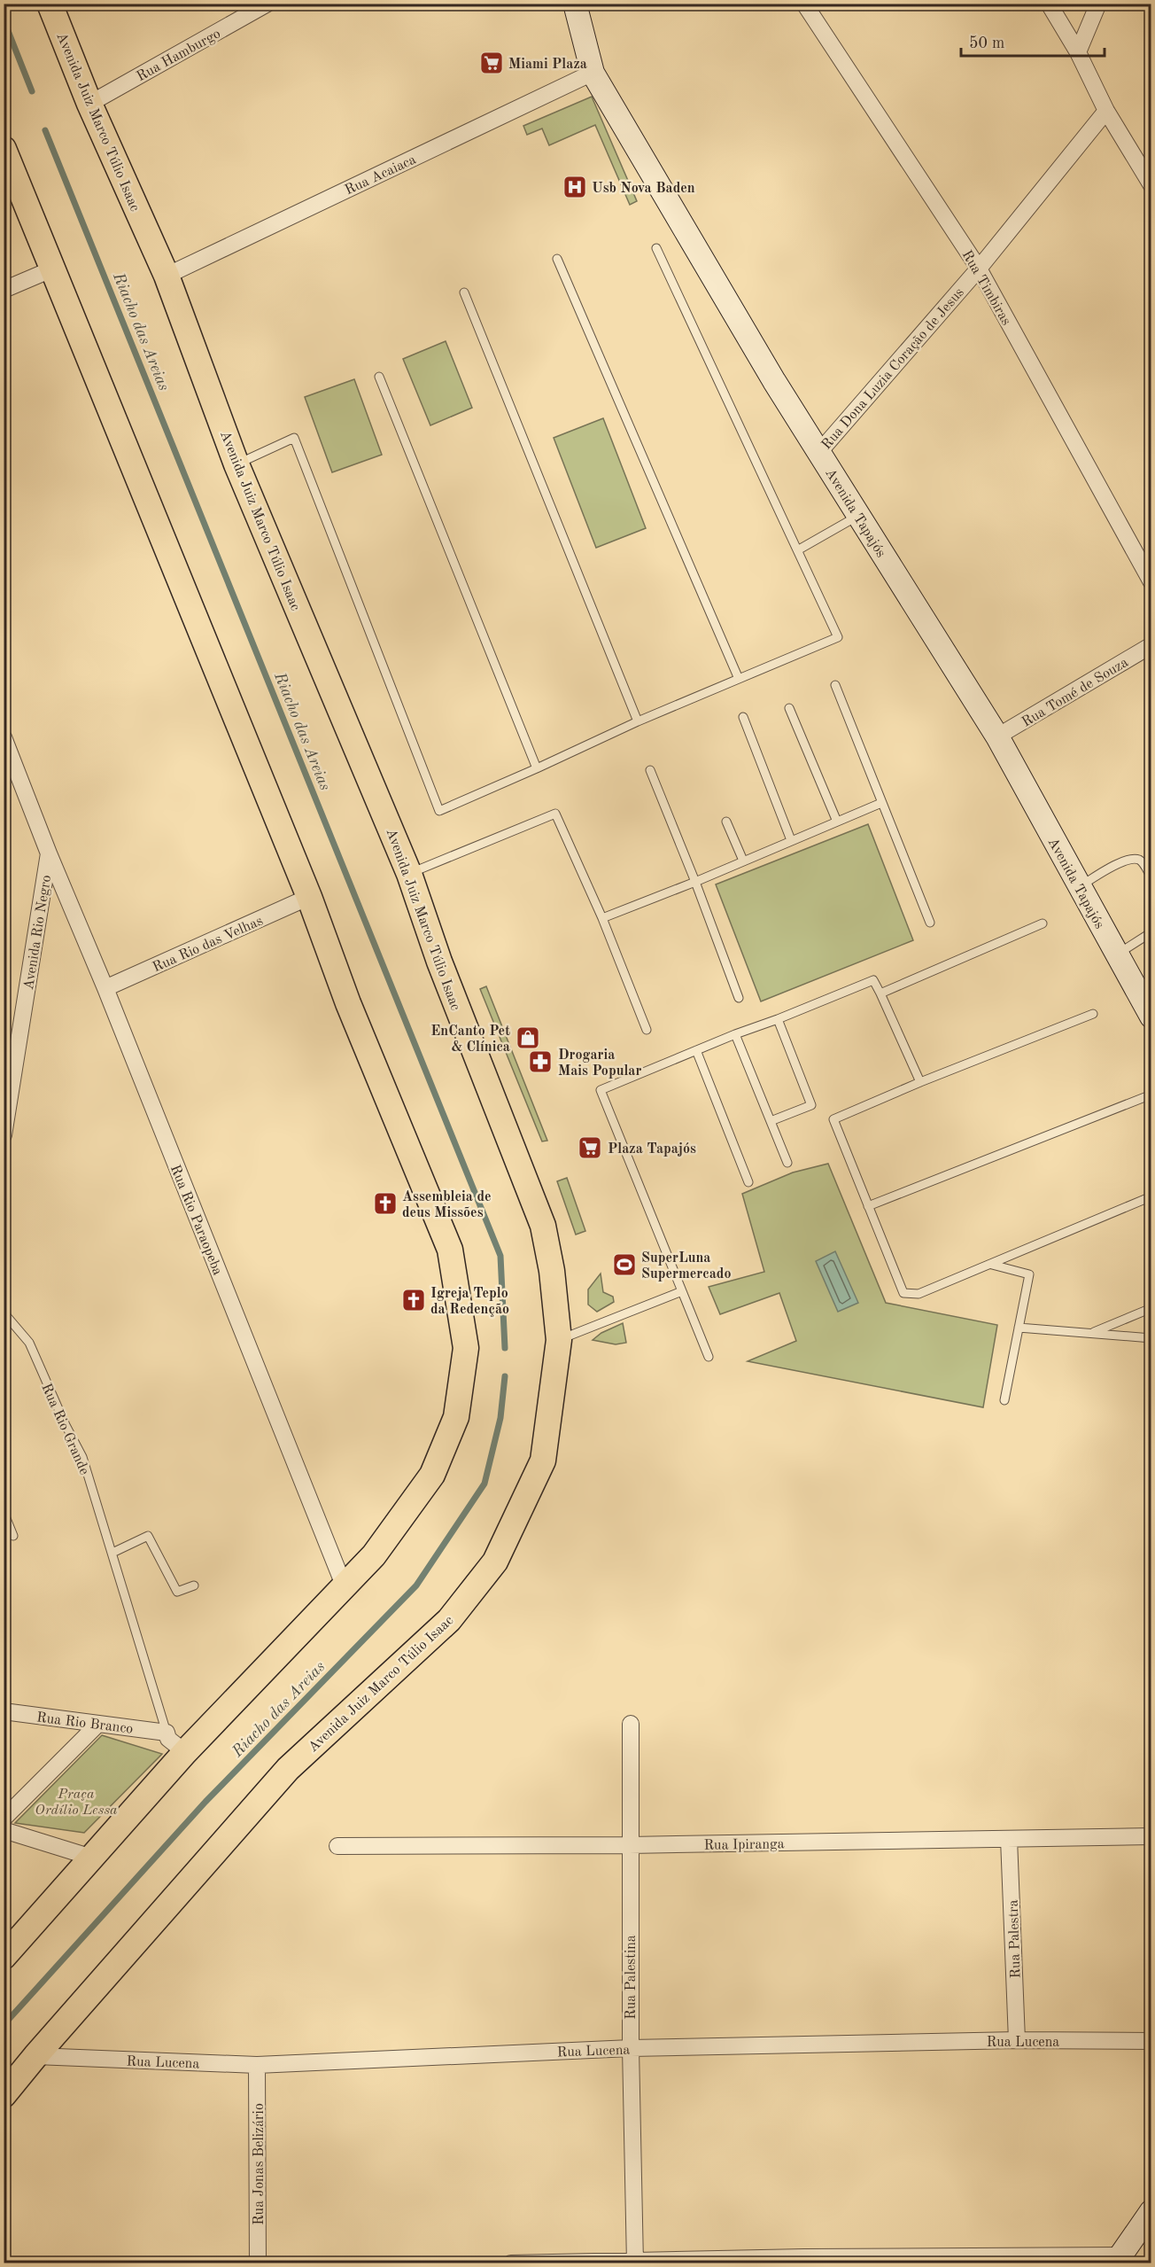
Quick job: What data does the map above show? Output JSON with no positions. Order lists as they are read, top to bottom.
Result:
{
  "streets": {
    "main road": ["Avenida Juiz Marco Túlio Isaac", "Avenida Tapajós"],
    "street": [
      "Rua Hamburgo",
      "Rua Acaiaca",
      "Rua Timbiras",
      "Rua Dona Luzia Coração de Jesus",
      "Rua Tomé de Souza",
      "Avenida Rio Negro",
      "Rua Rio das Velhas",
      "Rua Rio Paraopeba",
      "Rua Rio Grande",
      "Rua Rio Branco",
      "Rua Ipiranga",
      "Rua Palestra",
      "Rua Palestina",
      "Rua Lucena",
      "Rua Jonas Belizário"
    ]
  },
  "crossings": [
    ["Rua Hamburgo", "Avenida Juiz Marco Túlio Isaac"],
    ["Avenida Juiz Marco Túlio Isaac", "Rua Acaiaca"],
    ["Avenida Juiz Marco Túlio Isaac", "Rua Lucena"],
    ["Rua Acaiaca", "Avenida Tapajós"],
    ["Rua Timbiras", "Rua Dona Luzia Coração de Jesus"],
    ["Rua Dona Luzia Coração de Jesus", "Avenida Tapajós"],
    ["Avenida Tapajós", "Rua Tomé de Souza"],
    ["Avenida Rio Negro", "Rua Rio Paraopeba"],
    ["Rua Rio das Velhas", "Rua Rio Paraopeba"],
    ["Rua Rio Grande", "Rua Rio Branco"],
    ["Rua Ipiranga", "Rua Palestra"],
    ["Rua Ipiranga", "Rua Palestina"],
    ["Rua Palestra", "Rua Lucena"],
    ["Rua Palestina", "Rua Lucena"],
    ["Rua Lucena", "Rua Jonas Belizário"]
  ],
  "water": ["Riacho das Areias"],
  "parks": ["Praça Ordílio Lessa"],
  "places": {
    "supermarket": ["Miami Plaza", "Plaza Tapajós"],
    "hospital": ["Usb Nova Baden"],
    "shop": ["EnCanto Pet & Clínica"],
    "pharmacy": ["Drogaria Mais Popular"],
    "church": ["Assembleia de deus Missões", "Igreja Teplo da Redenção"],
    "sports": ["SuperLuna Supermercado"]
  },
  "scale_bar": "50 m"
}
